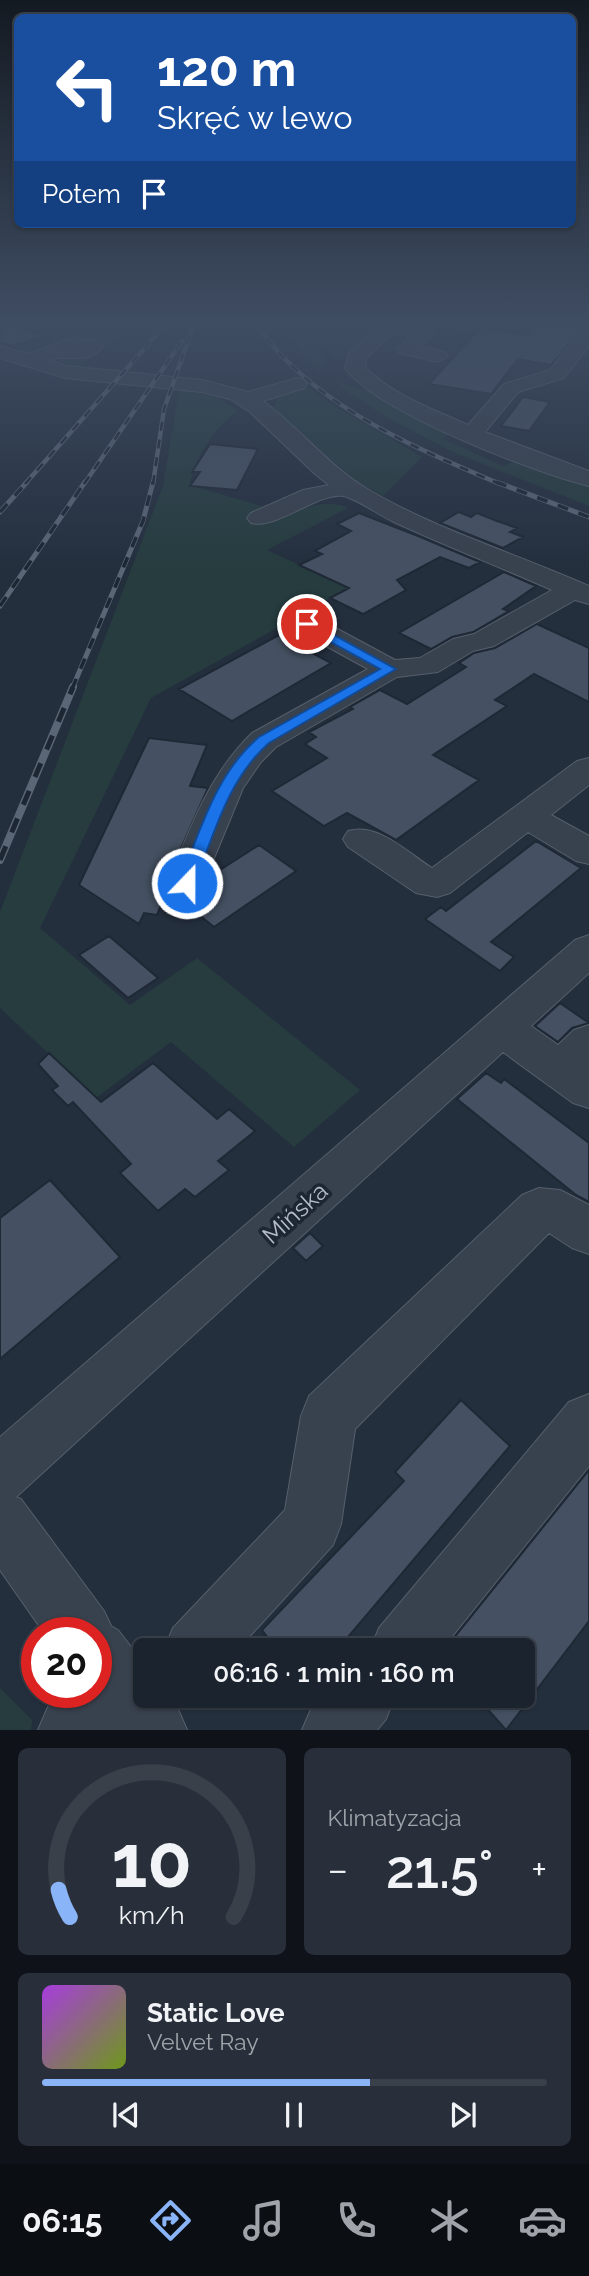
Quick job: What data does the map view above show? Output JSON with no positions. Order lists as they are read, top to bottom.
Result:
{
  "streets": {
    "street": ["Mińska"]
  },
  "page": {
    "turn": ["120 m", "Skręć w lewo"],
    "then": "Potem",
    "limit": "20",
    "trip": "06:16 · 1 min · 160 m",
    "tile": "Klimatyzacja",
    "heat": ["−", "21.5°", "+"],
    "song": ["Static Love", "Velvet Ray"],
    "tabs": "06:15",
    "gauge": ["10", "km/h"]
  }
}
